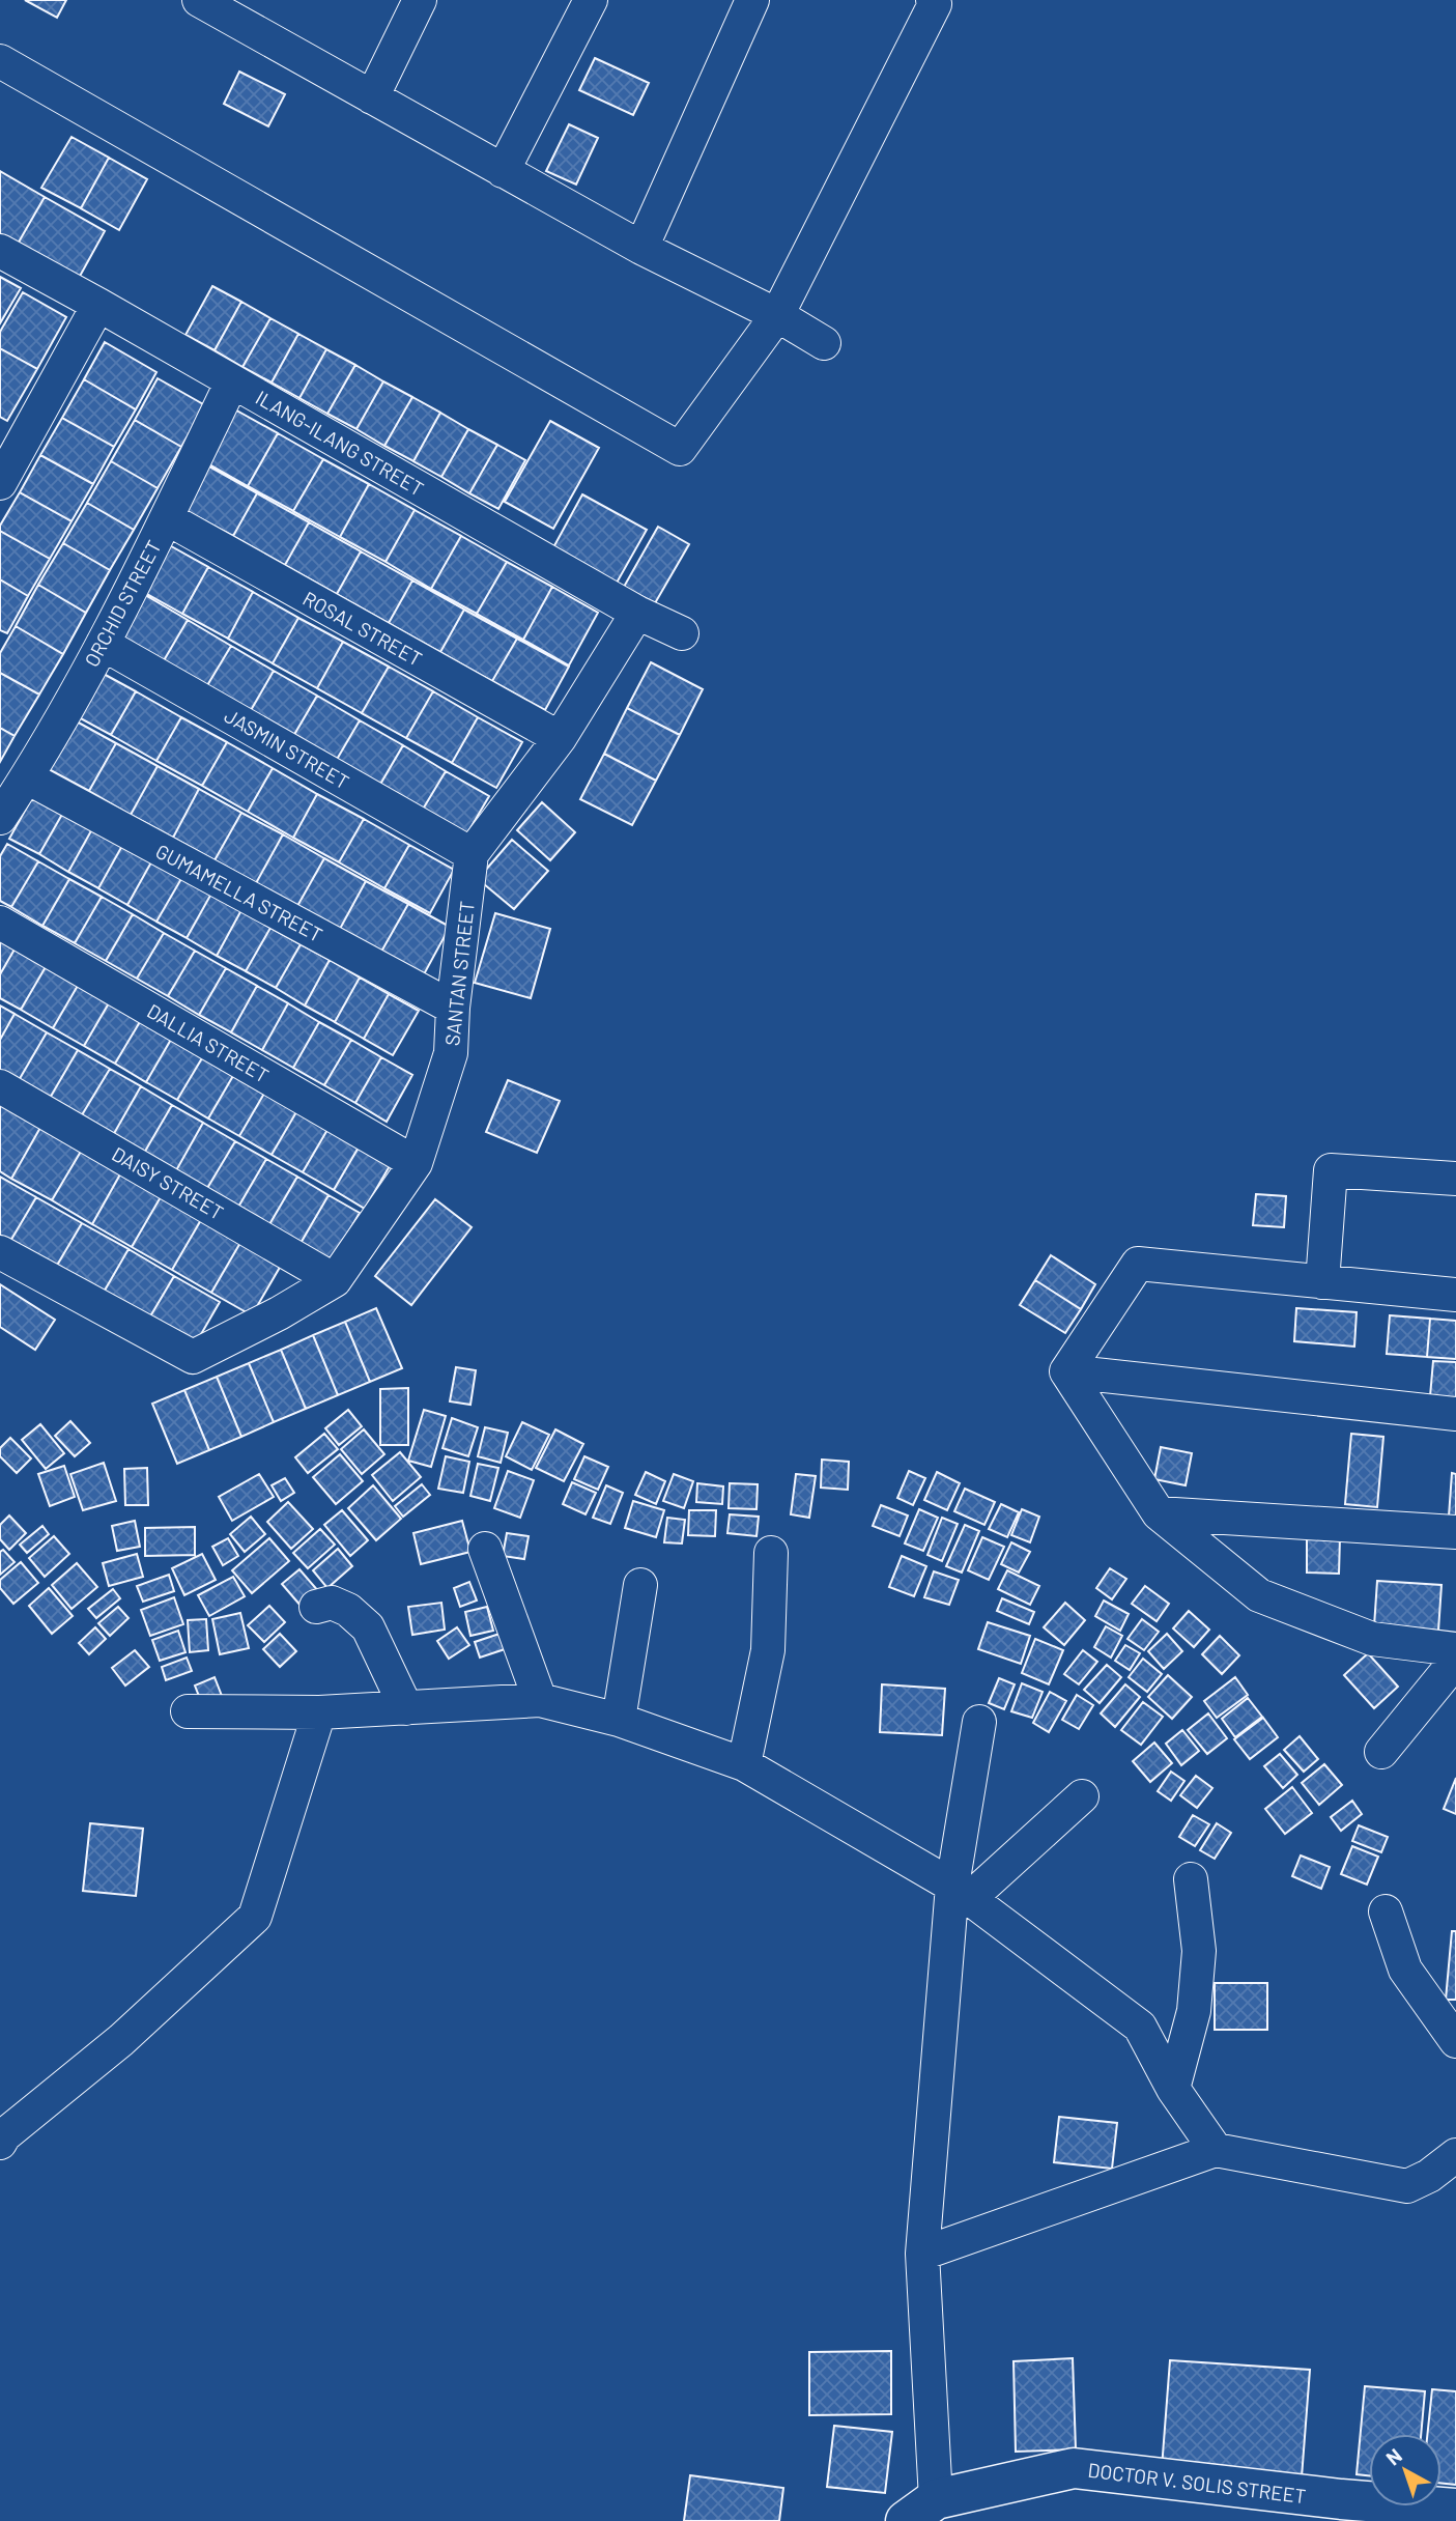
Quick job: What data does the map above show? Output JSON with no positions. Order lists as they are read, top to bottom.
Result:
{
  "streets": {
    "street": [
      "ILANG-ILANG STREET",
      "ORCHID STREET",
      "ROSAL STREET",
      "JASMIN STREET",
      "GUMAMELLA STREET",
      "SANTAN STREET",
      "DALLIA STREET",
      "DAISY STREET",
      "DOCTOR V. SOLIS STREET"
    ]
  },
  "crossings": [
    ["ILANG-ILANG STREET", "ORCHID STREET"],
    ["ORCHID STREET", "ROSAL STREET"],
    ["ORCHID STREET", "JASMIN STREET"],
    ["ORCHID STREET", "GUMAMELLA STREET"],
    ["JASMIN STREET", "SANTAN STREET"],
    ["GUMAMELLA STREET", "SANTAN STREET"],
    ["SANTAN STREET", "DALLIA STREET"],
    ["SANTAN STREET", "DAISY STREET"]
  ],
  "north": "top left"
}
